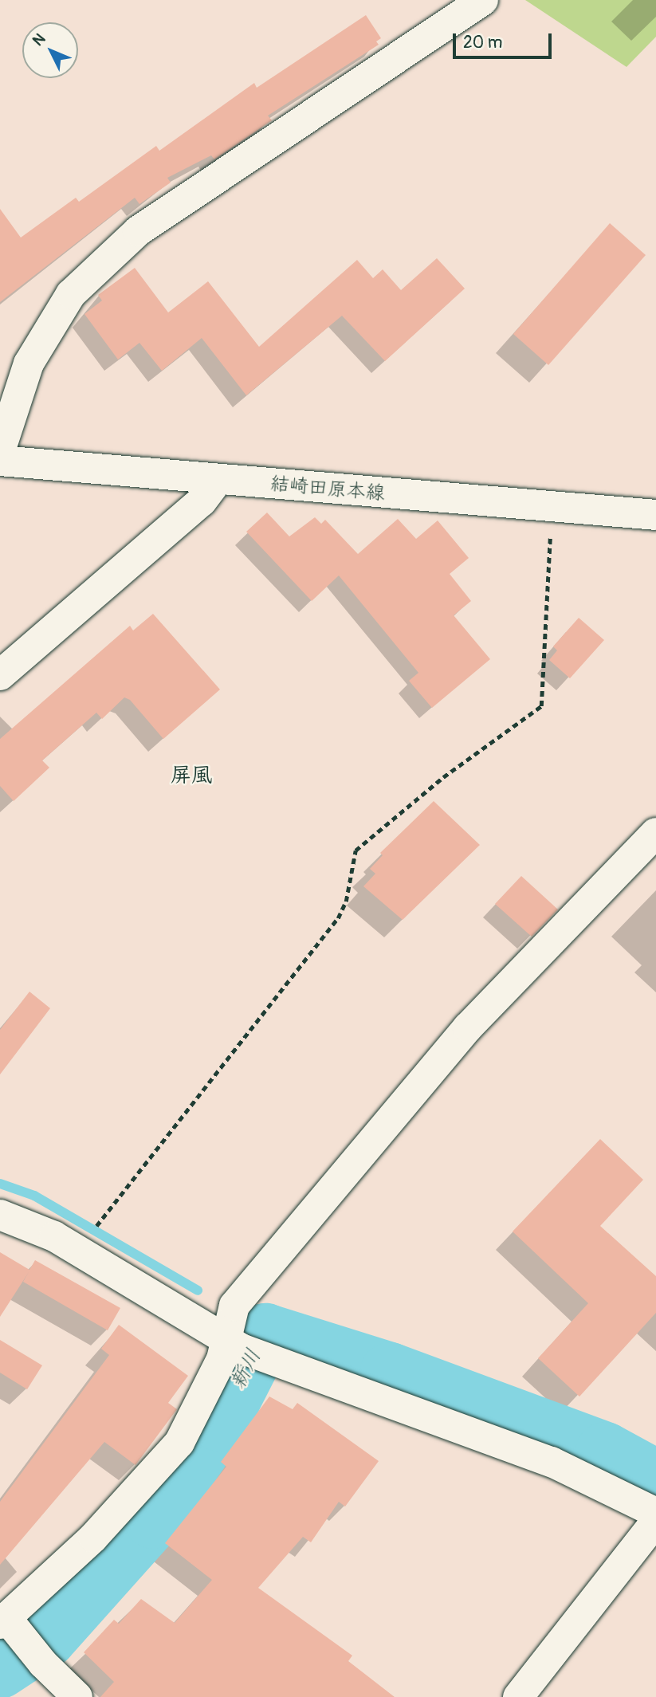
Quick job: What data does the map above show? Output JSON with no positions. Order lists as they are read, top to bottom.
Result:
{
  "streets": {
    "street": ["結崎田原本線"]
  },
  "districts": ["屏風"],
  "water": ["新川"],
  "scale_bar": "20 m",
  "north": "top left"
}
